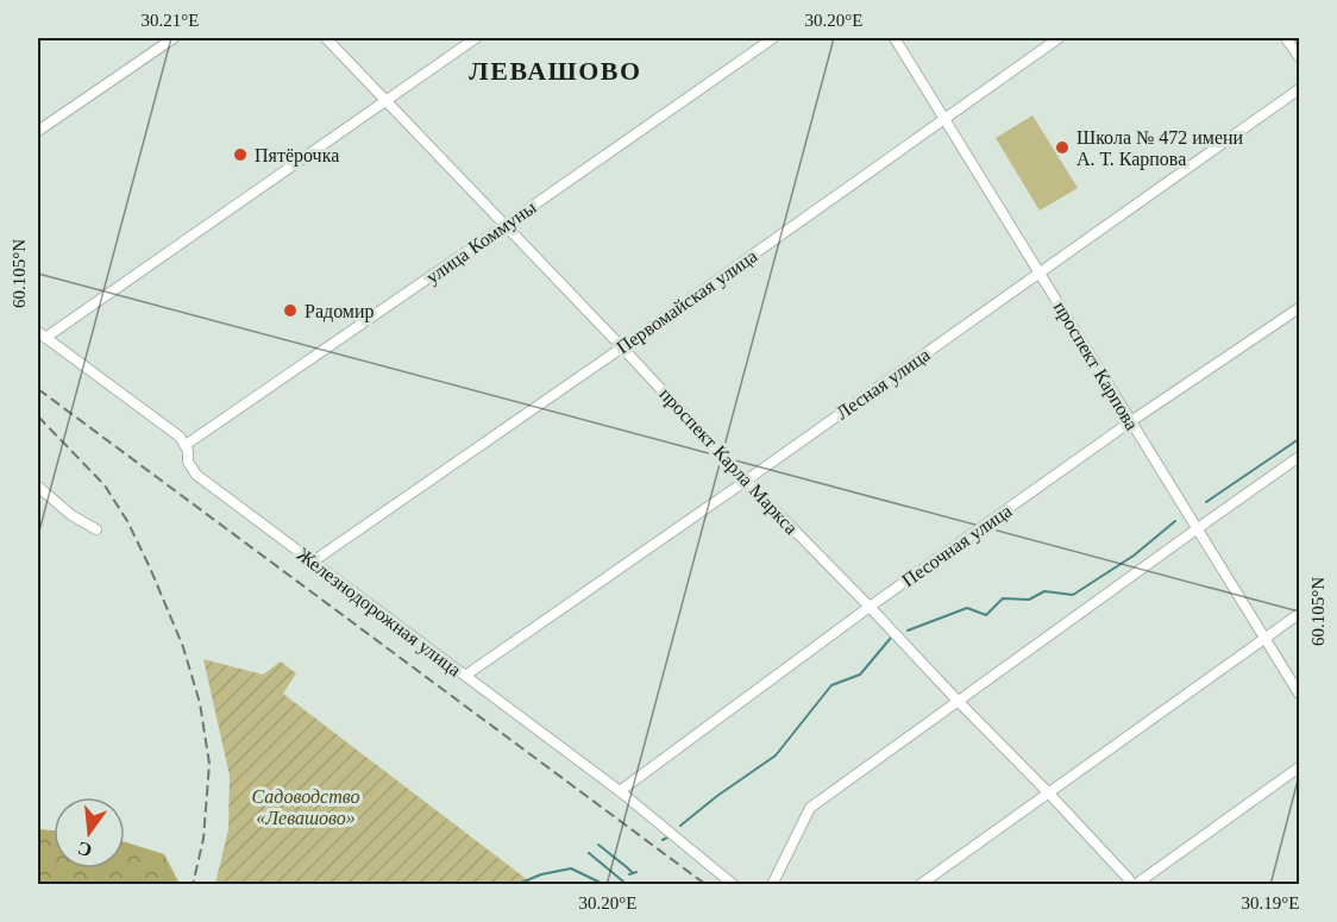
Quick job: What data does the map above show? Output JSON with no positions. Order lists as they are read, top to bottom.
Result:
{
  "streets": {
    "street": [
      "улица Коммуны",
      "Первомайская улица",
      "проспект Карпова",
      "Лесная улица",
      "проспект Карла Маркса",
      "Песочная улица",
      "Железнодорожная улица"
    ]
  },
  "crossings": [
    ["улица Коммуны", "проспект Карла Маркса"],
    ["улица Коммуны", "Железнодорожная улица"],
    ["Первомайская улица", "проспект Карпова"],
    ["Первомайская улица", "проспект Карла Маркса"],
    ["Первомайская улица", "Железнодорожная улица"],
    ["проспект Карпова", "Лесная улица"],
    ["проспект Карпова", "Песочная улица"],
    ["Лесная улица", "проспект Карла Маркса"],
    ["Лесная улица", "Железнодорожная улица"],
    ["проспект Карла Маркса", "Песочная улица"],
    ["Песочная улица", "Железнодорожная улица"]
  ],
  "districts": ["ЛЕВАШОВО"],
  "parks": ["Садоводство «Левашово»"],
  "places": ["Школа № 472 имени А. Т. Карпова", "Пятёрочка", "Радомир"],
  "north": "bottom",
  "coordinates": [
    "30.21°E",
    "30.20°E",
    "60.105°N",
    "30.19°E"
  ]
}
